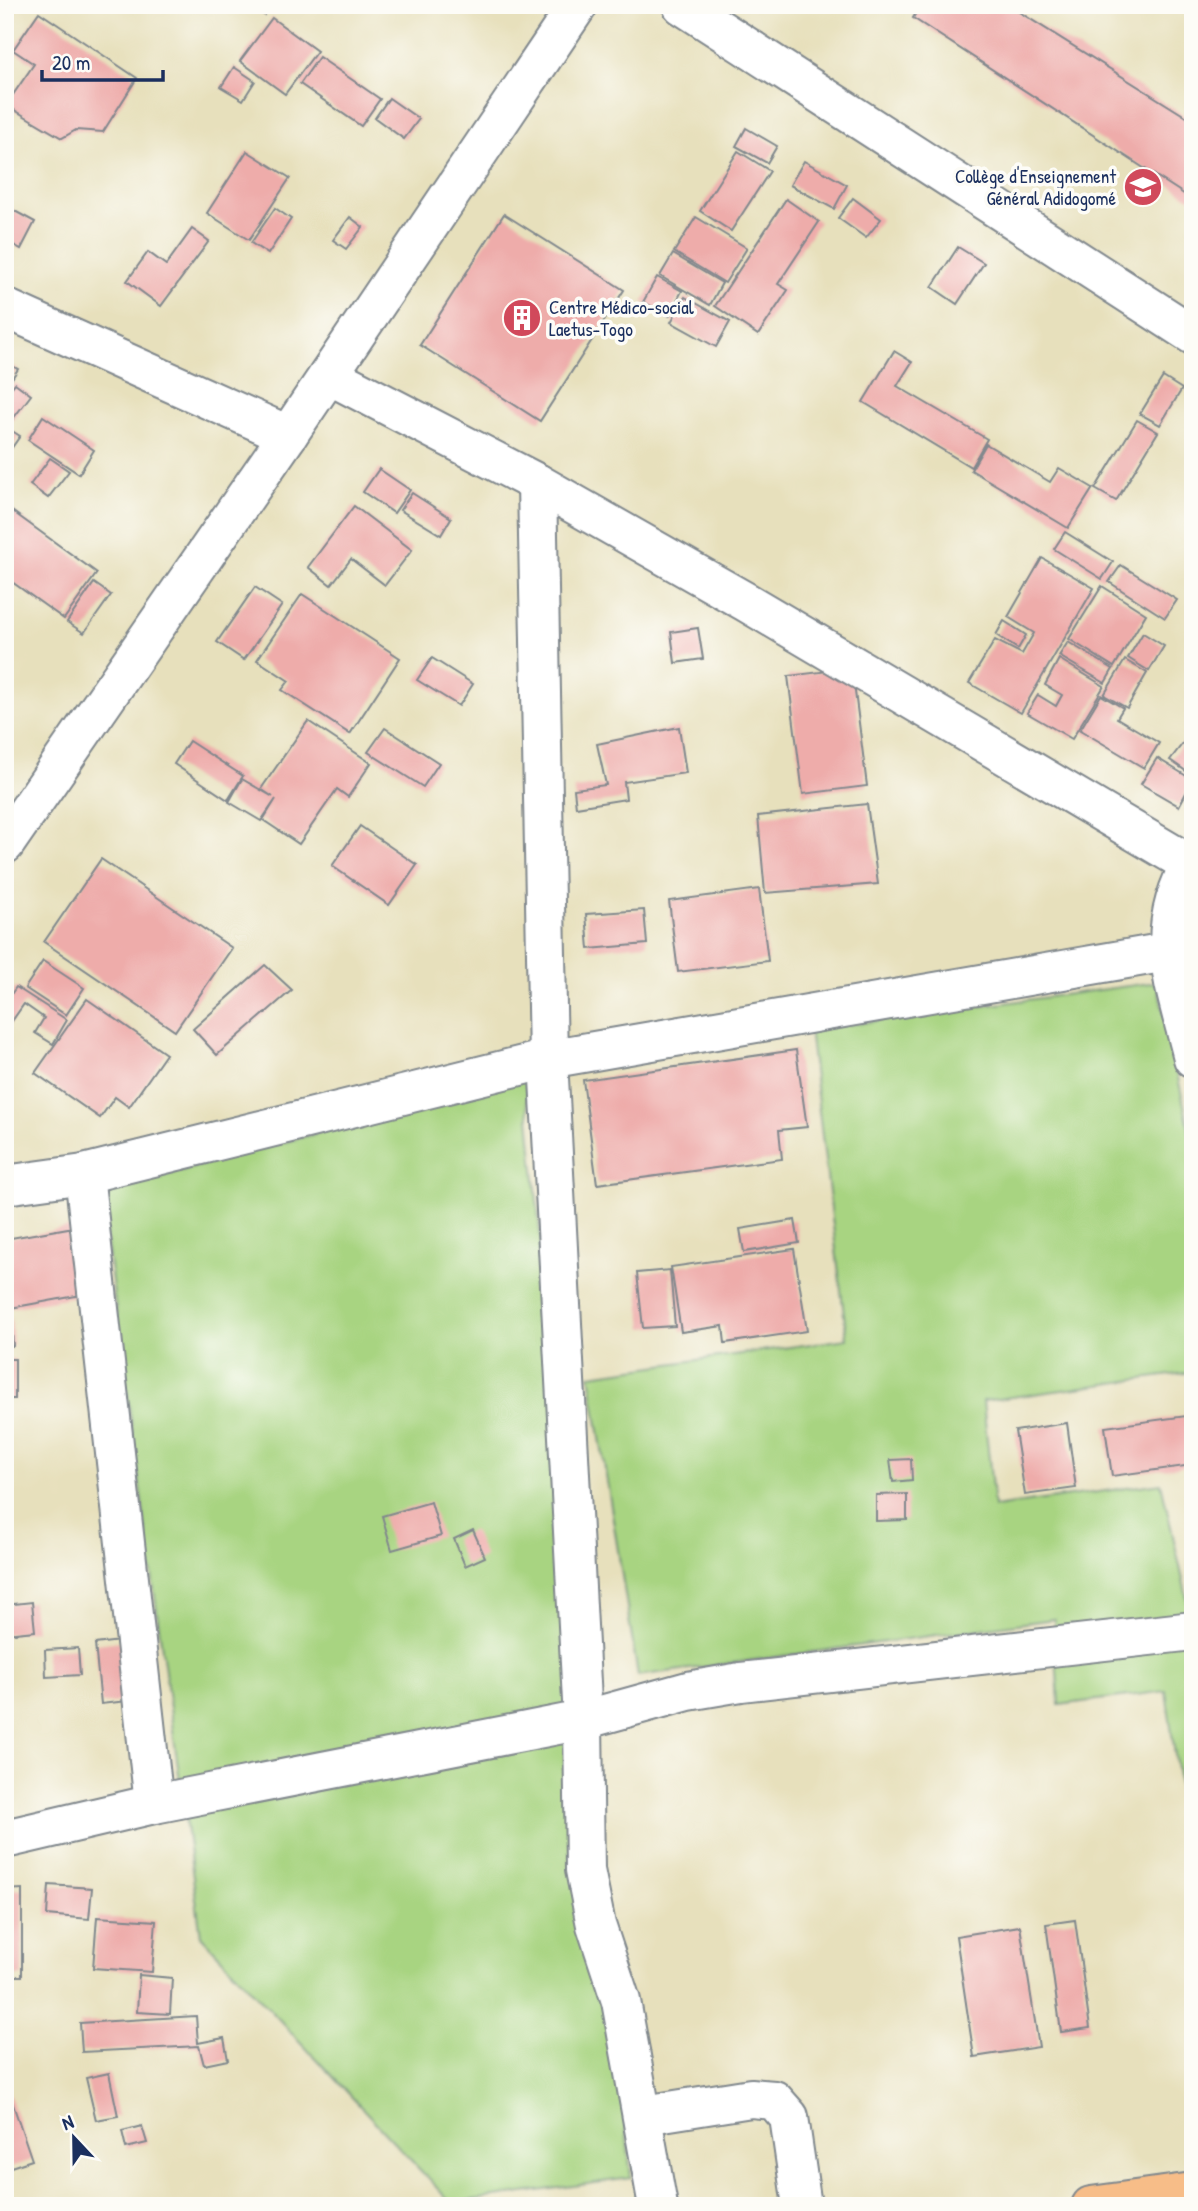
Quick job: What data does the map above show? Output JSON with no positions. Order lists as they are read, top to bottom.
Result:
{
  "places": {
    "school or university": ["Collège d'Enseignement Général Adidogomé"],
    "building": ["Centre Médico-social Laetus-Togo"]
  },
  "scale_bar": "20 m",
  "north": "top"
}
